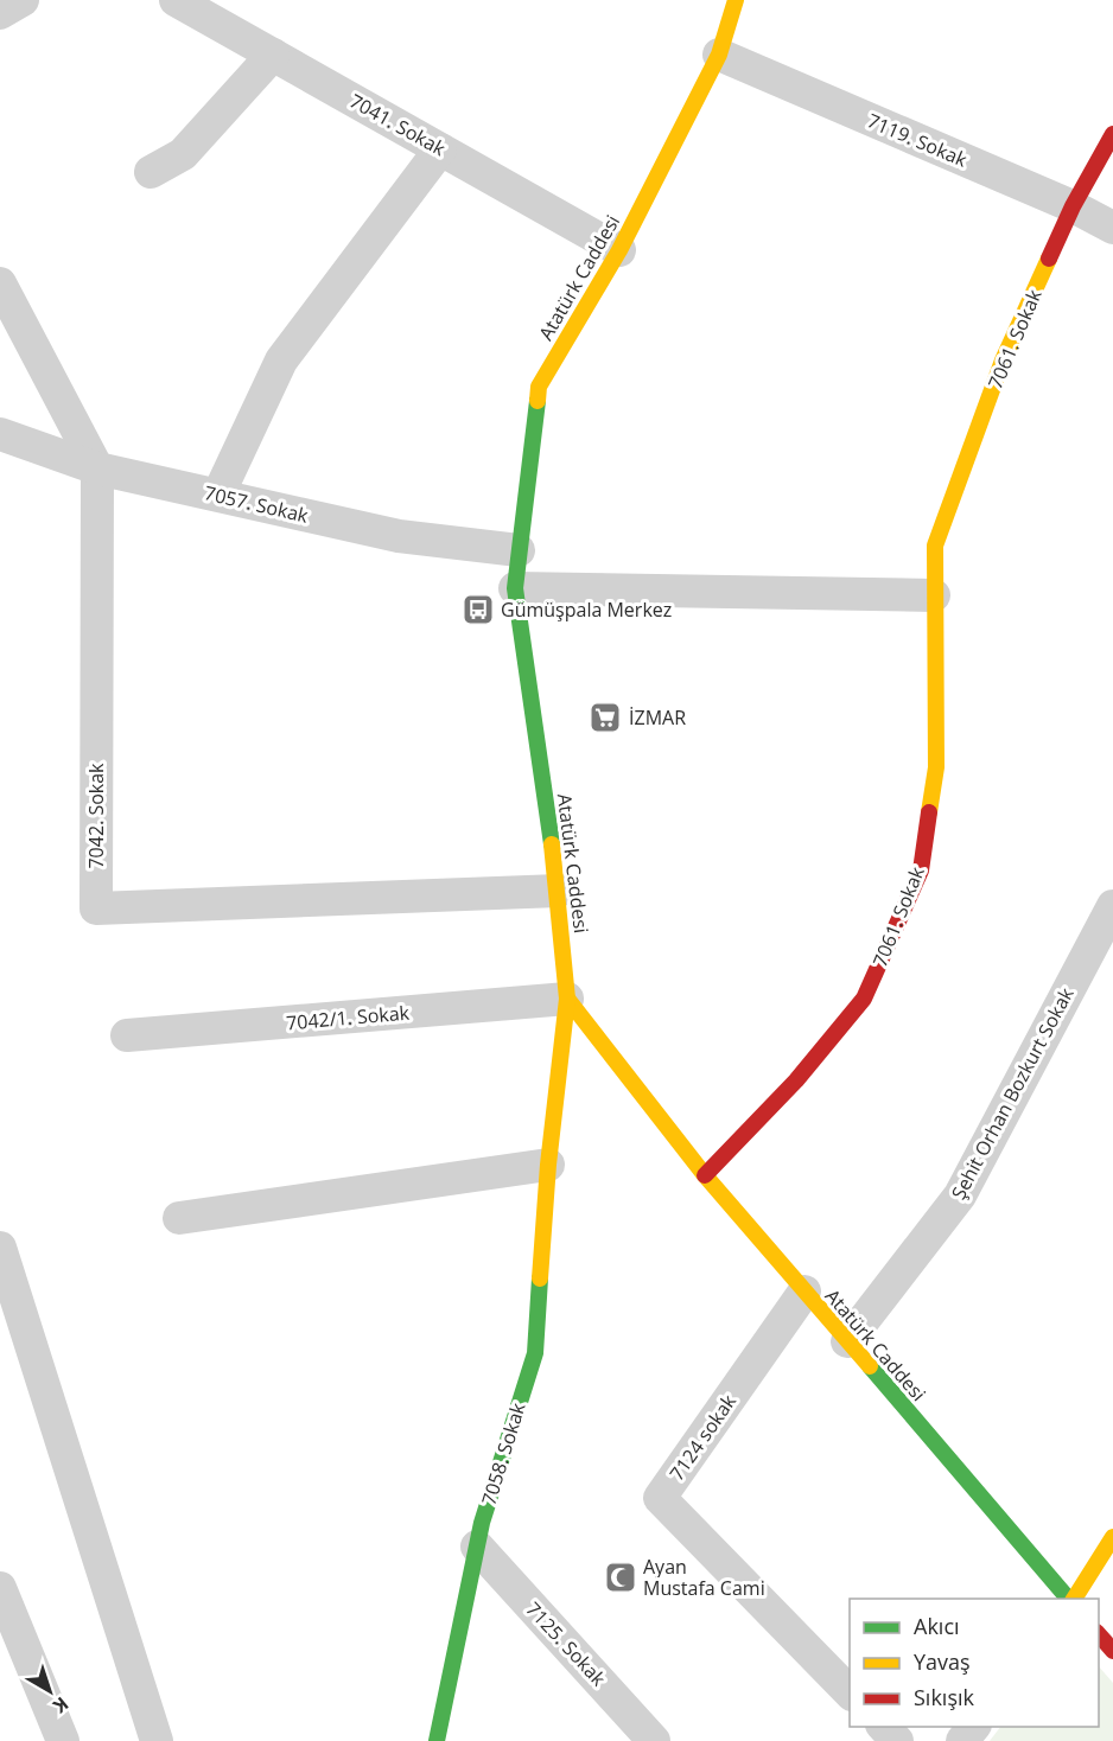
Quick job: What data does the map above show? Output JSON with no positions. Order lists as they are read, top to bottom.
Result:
{
  "streets": {
    "main road": ["Atatürk Caddesi", "7061. Sokak", "7058. Sokak"],
    "street": [
      "7041. Sokak",
      "7119. Sokak",
      "7057. Sokak",
      "7042. Sokak",
      "7042/1. Sokak",
      "Şehit Orhan Bozkurt Sokak",
      "7124 sokak",
      "7125. Sokak"
    ]
  },
  "crossings": [
    ["7041. Sokak", "Atatürk Caddesi"],
    ["7119. Sokak", "Atatürk Caddesi"],
    ["7119. Sokak", "7061. Sokak"],
    ["Atatürk Caddesi", "7061. Sokak"],
    ["Atatürk Caddesi", "7057. Sokak"],
    ["Atatürk Caddesi", "7042. Sokak"],
    ["Atatürk Caddesi", "7042/1. Sokak"],
    ["Atatürk Caddesi", "Şehit Orhan Bozkurt Sokak"],
    ["Atatürk Caddesi", "7124 sokak"],
    ["Atatürk Caddesi", "7058. Sokak"],
    ["7057. Sokak", "7042. Sokak"],
    ["7042/1. Sokak", "7058. Sokak"],
    ["7058. Sokak", "7125. Sokak"]
  ],
  "places": {
    "bus stop": ["Gümüşpala Merkez"],
    "supermarket": ["İZMAR"],
    "mosque": ["Ayan Mustafa Cami"]
  },
  "legend": ["Akıcı", "Yavaş", "Sıkışık"],
  "north": "bottom right"
}
